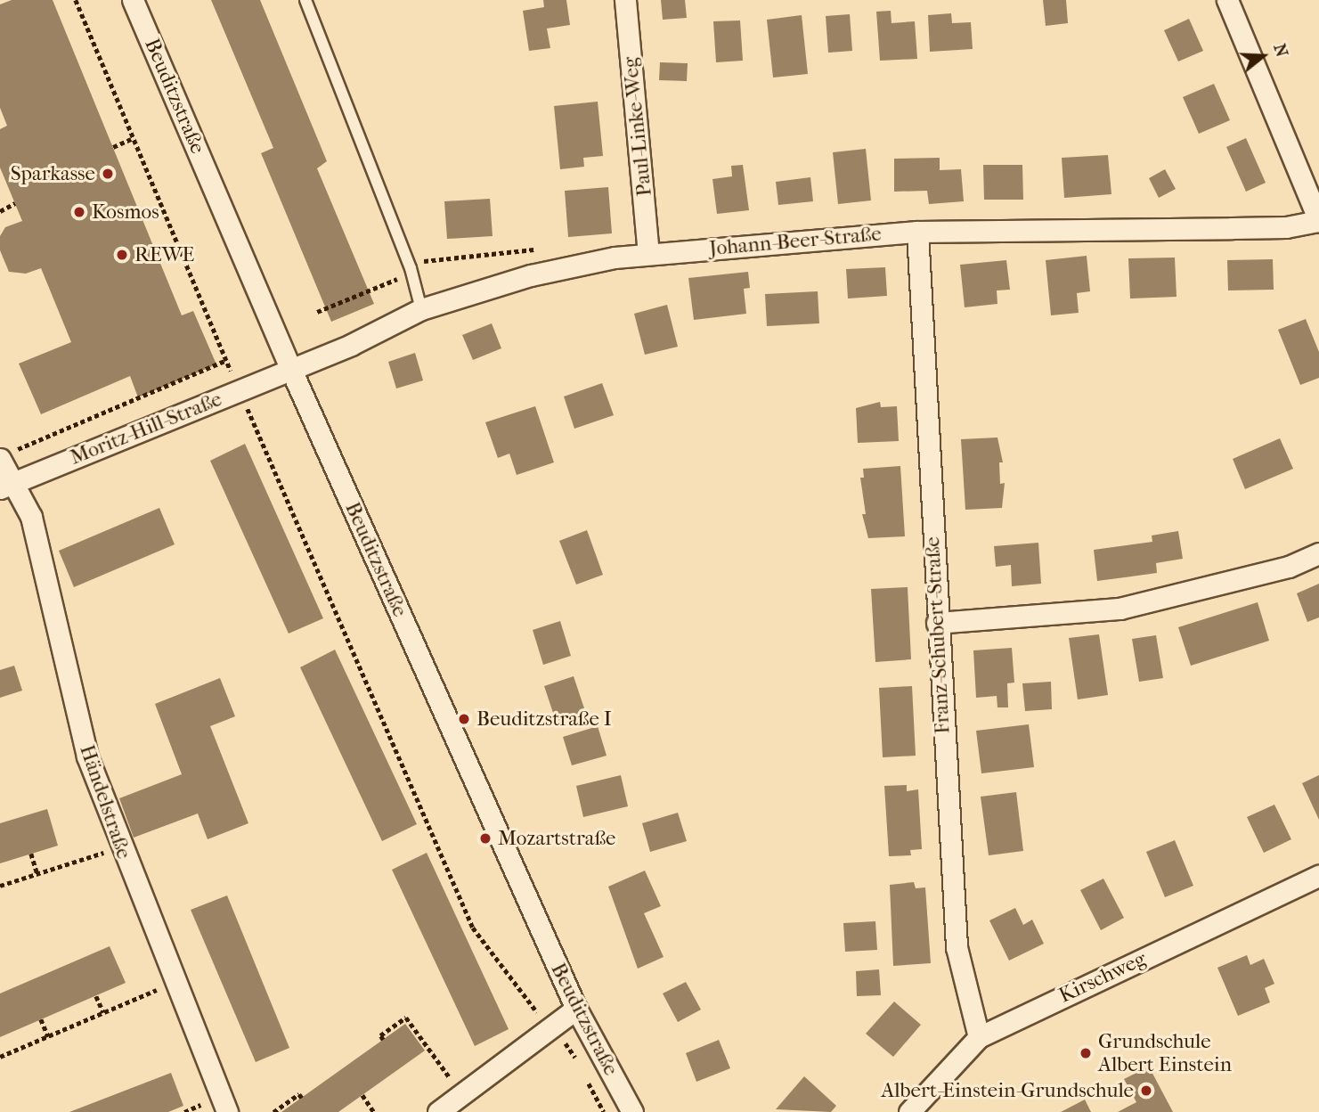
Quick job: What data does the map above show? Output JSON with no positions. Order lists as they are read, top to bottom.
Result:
{
  "streets": {
    "street": [
      "Beuditzstraße",
      "Paul-Linke-Weg",
      "Johann-Beer-Straße",
      "Moritz-Hill-Straße",
      "Franz-Schubert-Straße",
      "Händelstraße",
      "Kirschweg"
    ]
  },
  "crossings": [
    ["Beuditzstraße", "Johann-Beer-Straße"],
    ["Beuditzstraße", "Moritz-Hill-Straße"],
    ["Paul-Linke-Weg", "Johann-Beer-Straße"],
    ["Johann-Beer-Straße", "Moritz-Hill-Straße"],
    ["Johann-Beer-Straße", "Franz-Schubert-Straße"],
    ["Moritz-Hill-Straße", "Händelstraße"],
    ["Franz-Schubert-Straße", "Kirschweg"]
  ],
  "places": [
    "Sparkasse",
    "Kosmos",
    "REWE",
    "Beuditzstraße I",
    "Mozartstraße",
    "Grundschule Albert Einstein",
    "Albert-Einstein-Grundschule"
  ],
  "north": "right"
}
